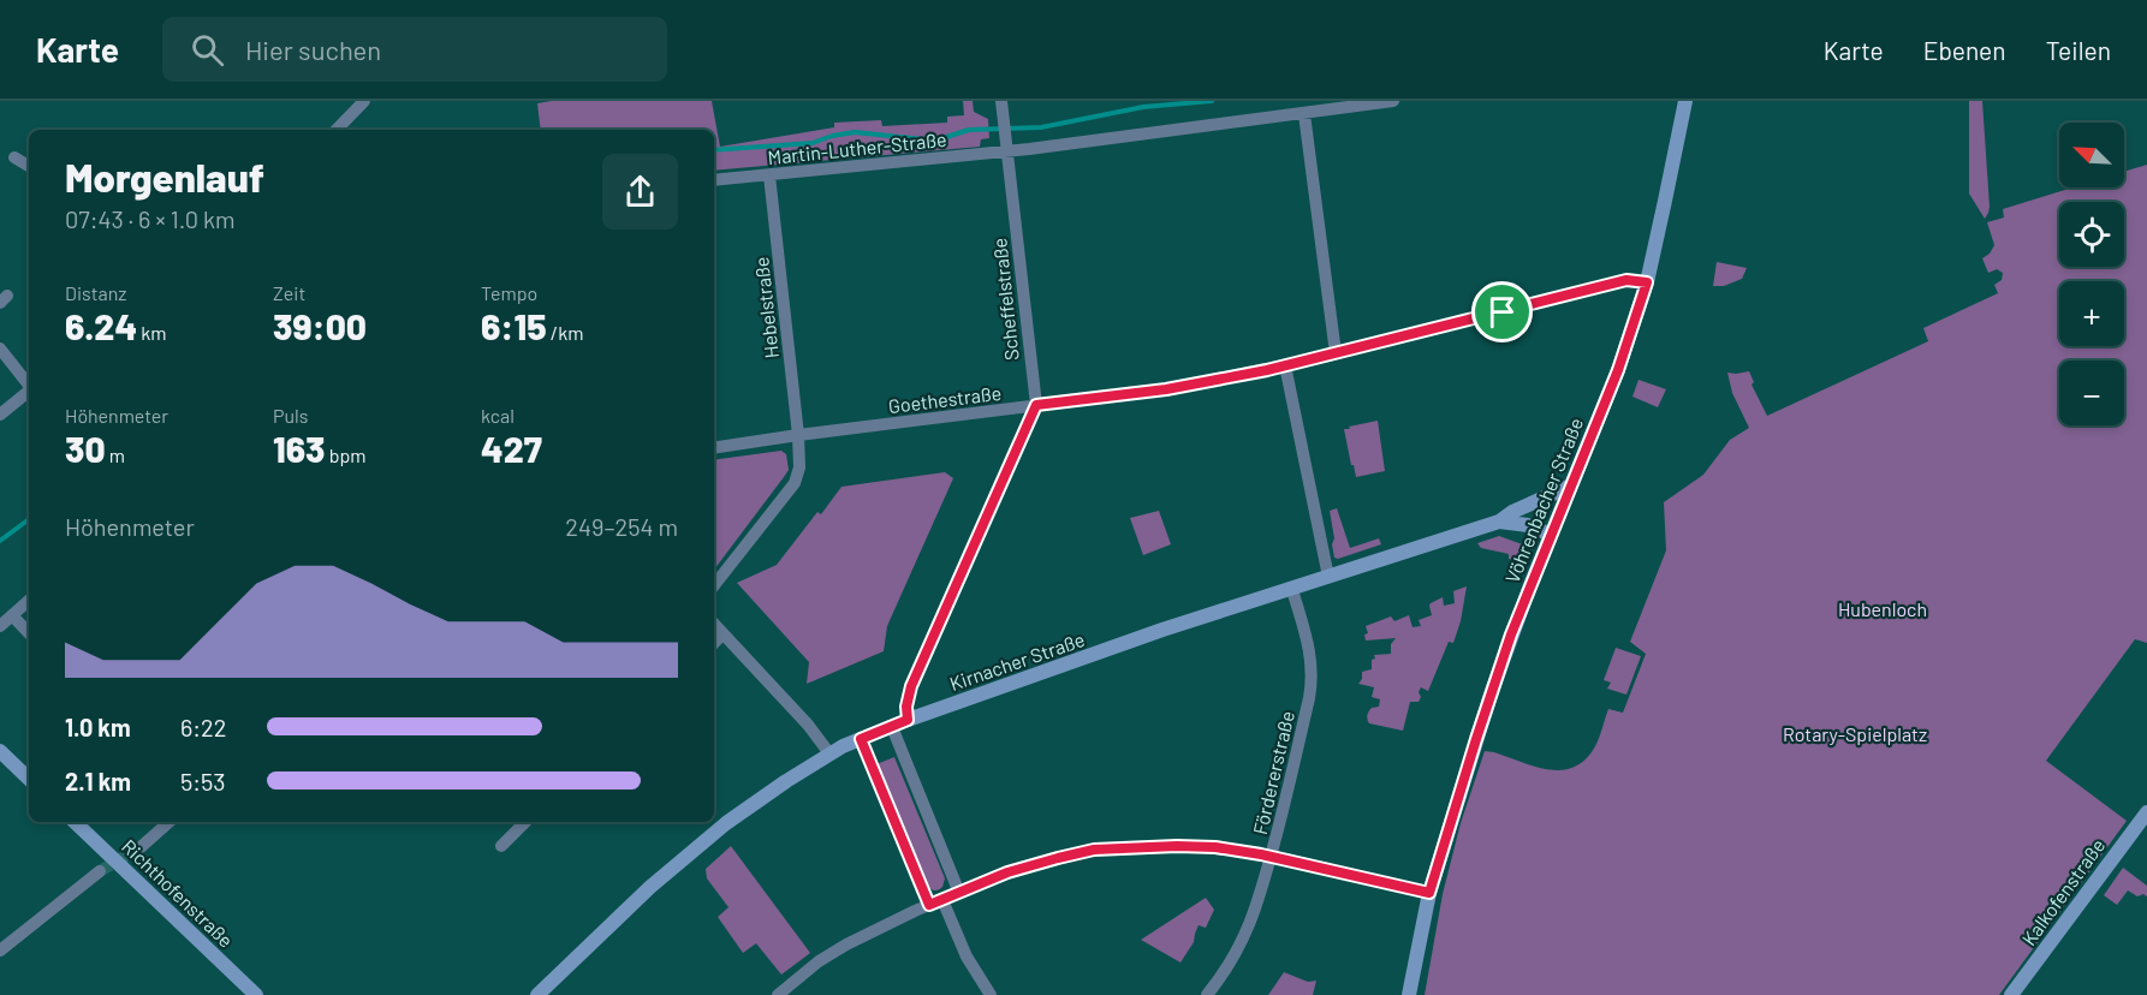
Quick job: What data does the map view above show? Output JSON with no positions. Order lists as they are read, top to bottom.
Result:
{
  "streets": {
    "main road": [
      "Vöhrenbacher Straße",
      "Kirnacher Straße",
      "Kalkofenstraße",
      "Richthofenstraße"
    ],
    "street": [
      "Martin-Luther-Straße",
      "Scheffelstraße",
      "Hebelstraße",
      "Goethestraße",
      "Fördererstraße"
    ]
  },
  "crossings": [
    ["Martin-Luther-Straße", "Scheffelstraße"],
    ["Martin-Luther-Straße", "Hebelstraße"],
    ["Scheffelstraße", "Goethestraße"],
    ["Hebelstraße", "Goethestraße"],
    ["Goethestraße", "Vöhrenbacher Straße"],
    ["Vöhrenbacher Straße", "Kirnacher Straße"],
    ["Kirnacher Straße", "Fördererstraße"]
  ],
  "parks": ["Hubenloch", "Rotary-Spielplatz"],
  "north": "top left",
  "page": {
    "header": "Karte",
    "search": "Hier suchen",
    "nav": ["Karte", "Ebenen", "Teilen"],
    "map_buttons": ["+", "−"],
    "heading": ["Morgenlauf", "07:43 · 6 × 1.0 km"],
    "stats": [
      ["Distanz", "6.24 km"],
      ["Zeit", "39:00"],
      ["Tempo", "6:15 /km"],
      ["Höhenmeter", "30 m"],
      ["Puls", "163 bpm"],
      ["kcal", "427"]
    ],
    "chart": ["Höhenmeter", "249–254 m"],
    "list": [
      {
        "name": "1.0 km",
        "note": "6:22"
      },
      {
        "name": "2.1 km",
        "note": "5:53"
      }
    ]
  }
}
